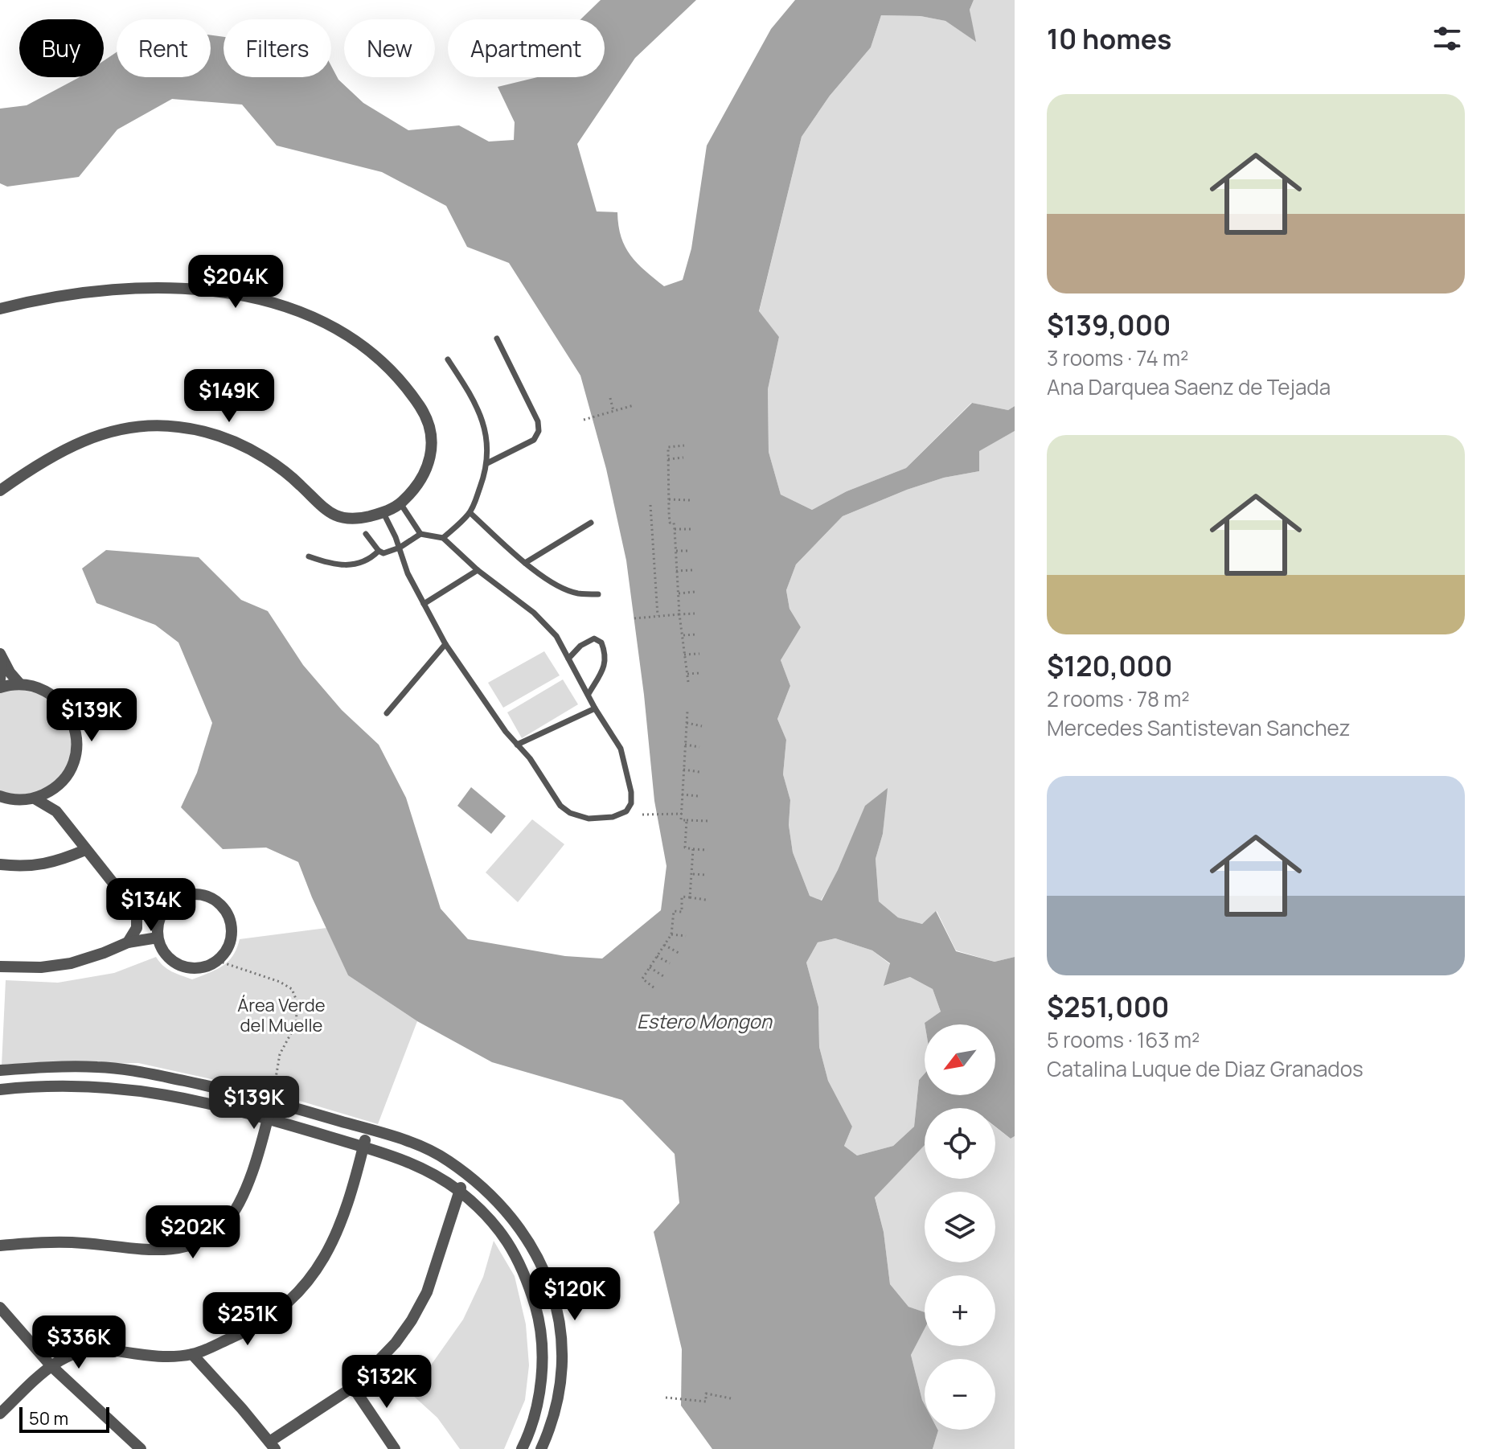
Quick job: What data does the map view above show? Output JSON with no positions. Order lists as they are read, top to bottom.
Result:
{
  "water": ["Estero Mongon"],
  "parks": ["Área Verde del Muelle"],
  "scale_bar": "50 m",
  "north": "bottom left",
  "page": {
    "heading": "10 homes",
    "chip": [
      "Buy",
      "Rent",
      "Filters",
      "New",
      "Apartment"
    ],
    "list": [
      {
        "name": "$139,000",
        "note": "3 rooms · 74 m² · Ana Darquea Saenz de Tejada"
      },
      {
        "name": "$120,000",
        "note": "2 rooms · 78 m² · Mercedes Santistevan Sanchez"
      },
      {
        "name": "$251,000",
        "note": "5 rooms · 163 m² · Catalina Luque de Diaz Granados"
      }
    ],
    "price": [
      "$204K",
      "$149K",
      "$139K",
      "$134K",
      "$139K",
      "$202K",
      "$120K",
      "$251K",
      "$336K",
      "$132K"
    ],
    "map_buttons": ["+", "−"],
    "scale": "50 m"
  }
}
